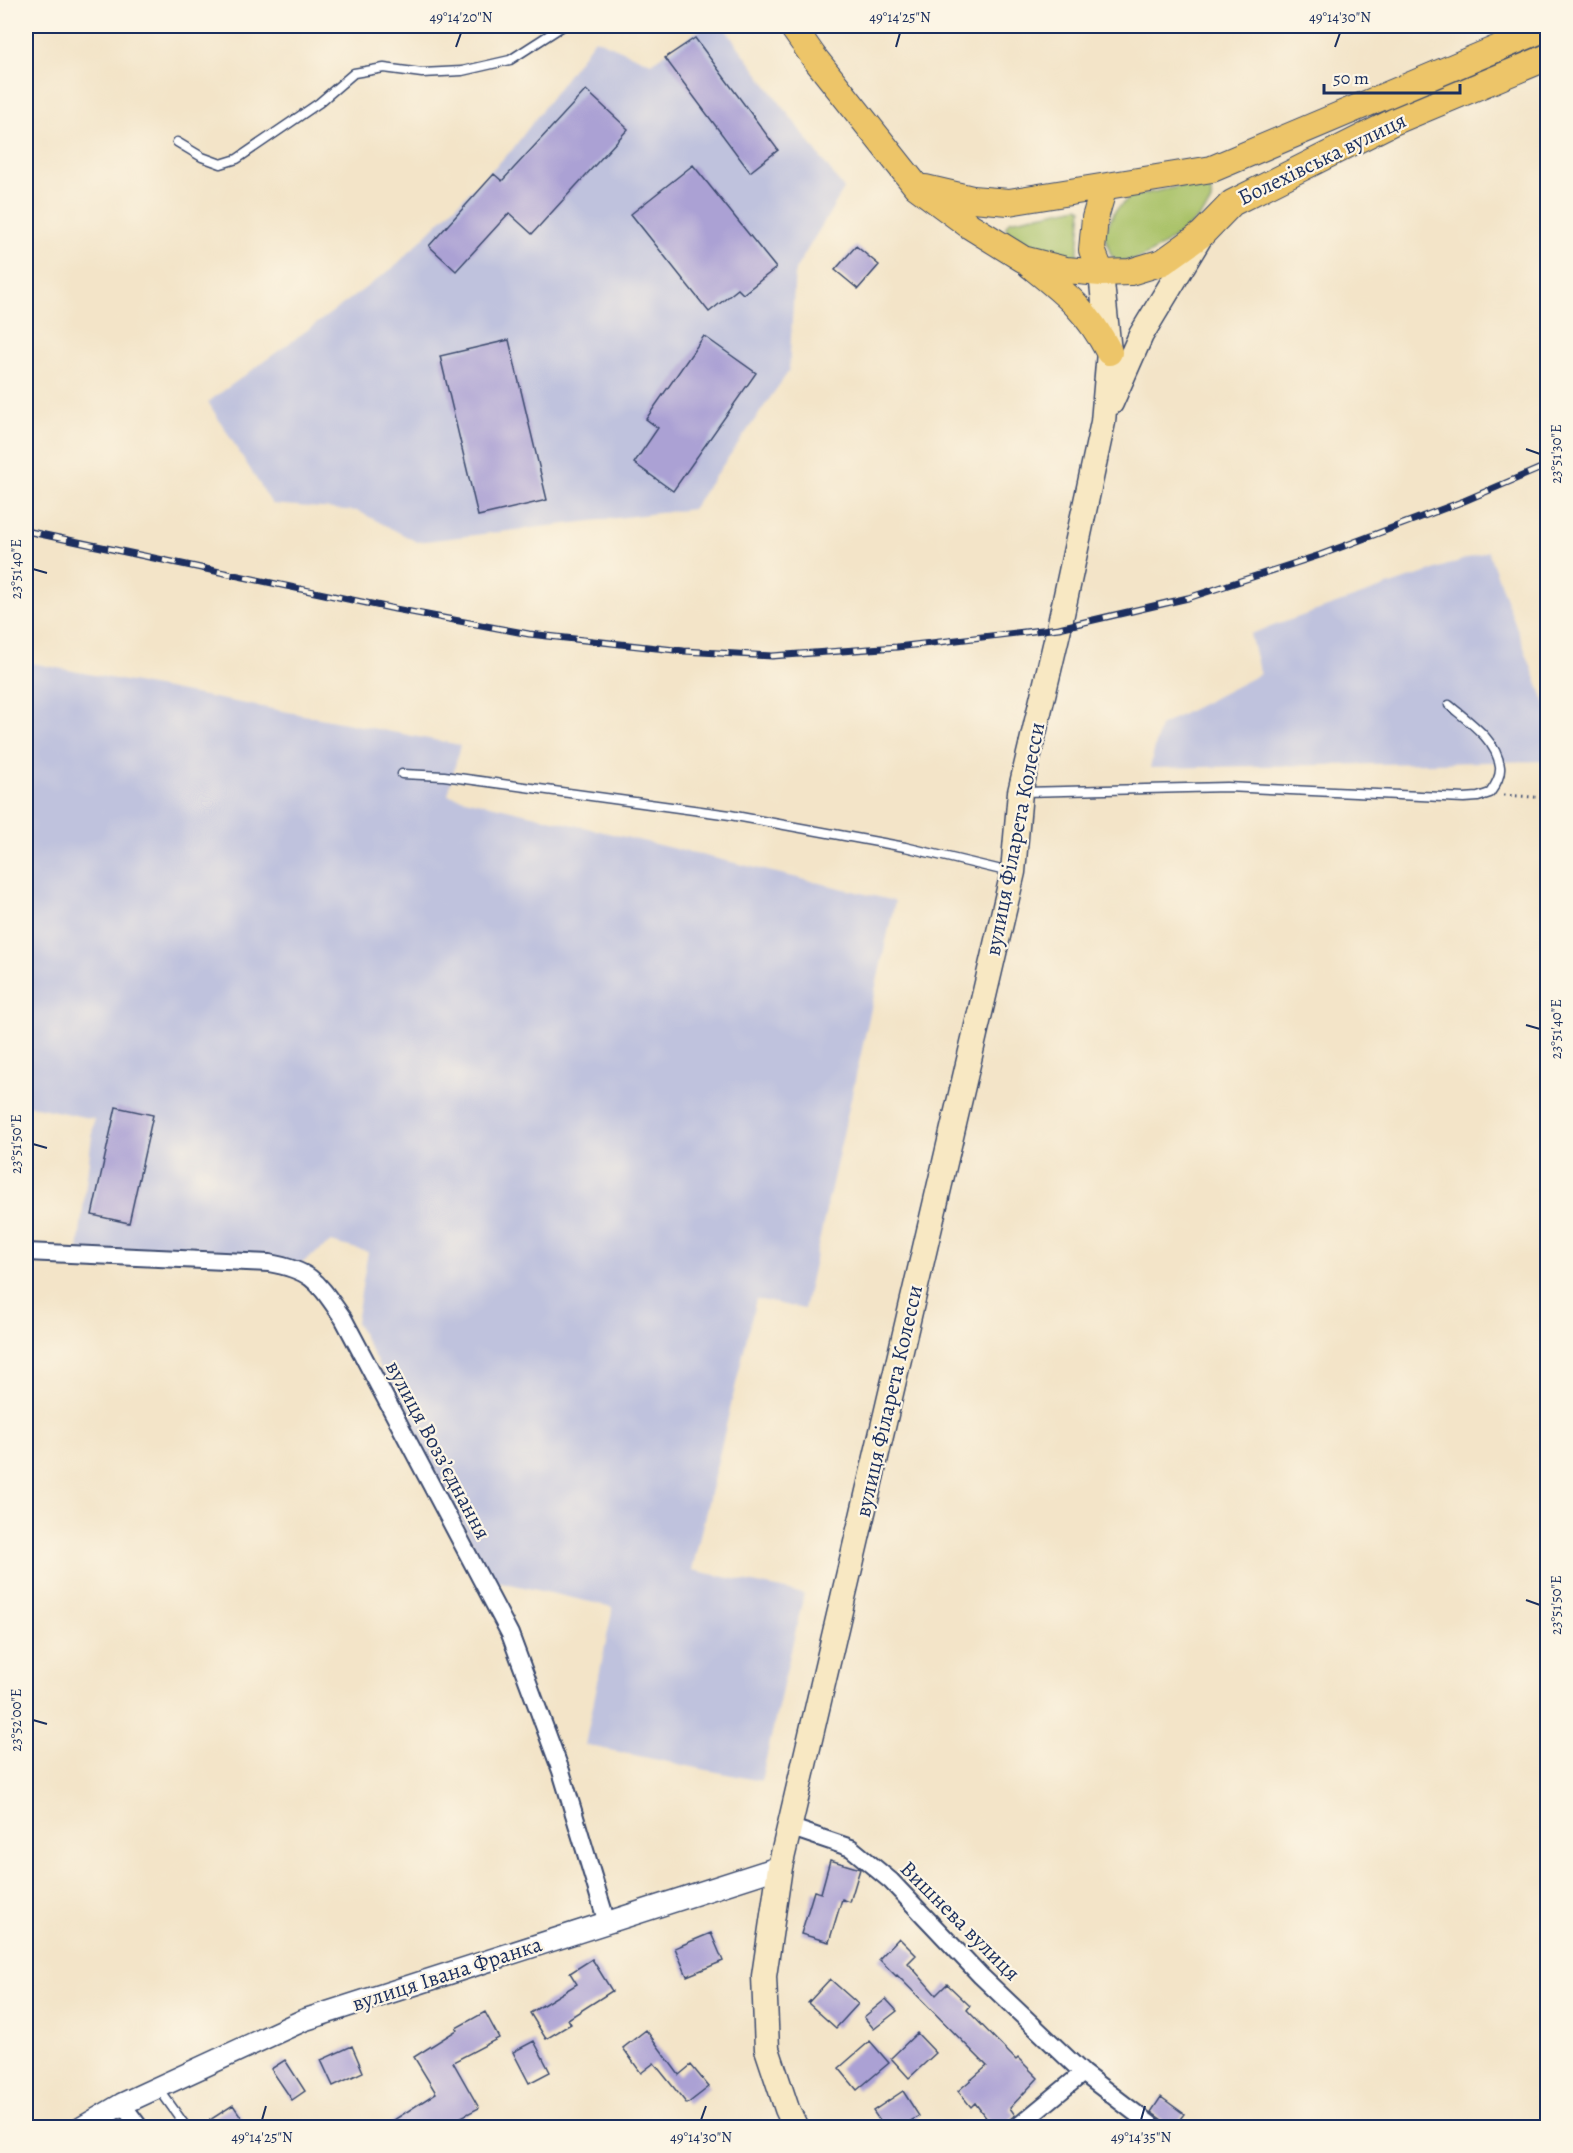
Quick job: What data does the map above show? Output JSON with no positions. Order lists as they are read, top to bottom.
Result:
{
  "streets": {
    "main road": ["Болехівська вулиця", "вулиця Філарета Колесси"],
    "street": ["вулиця Воззʼєднання", "Вишнева вулиця", "вулиця Івана Франка"]
  },
  "crossings": [
    ["вулиця Філарета Колесси", "Вишнева вулиця"],
    ["вулиця Філарета Колесси", "вулиця Івана Франка"],
    ["вулиця Воззʼєднання", "вулиця Івана Франка"]
  ],
  "scale_bar": "50 m",
  "coordinates": [
    "49°14'20\"N",
    "49°14'25\"N",
    "49°14'30\"N",
    "23°51'30\"E",
    "23°51'40\"E",
    "23°51'50\"E",
    "23°52'00\"E",
    "49°14'35\"N"
  ]
}
